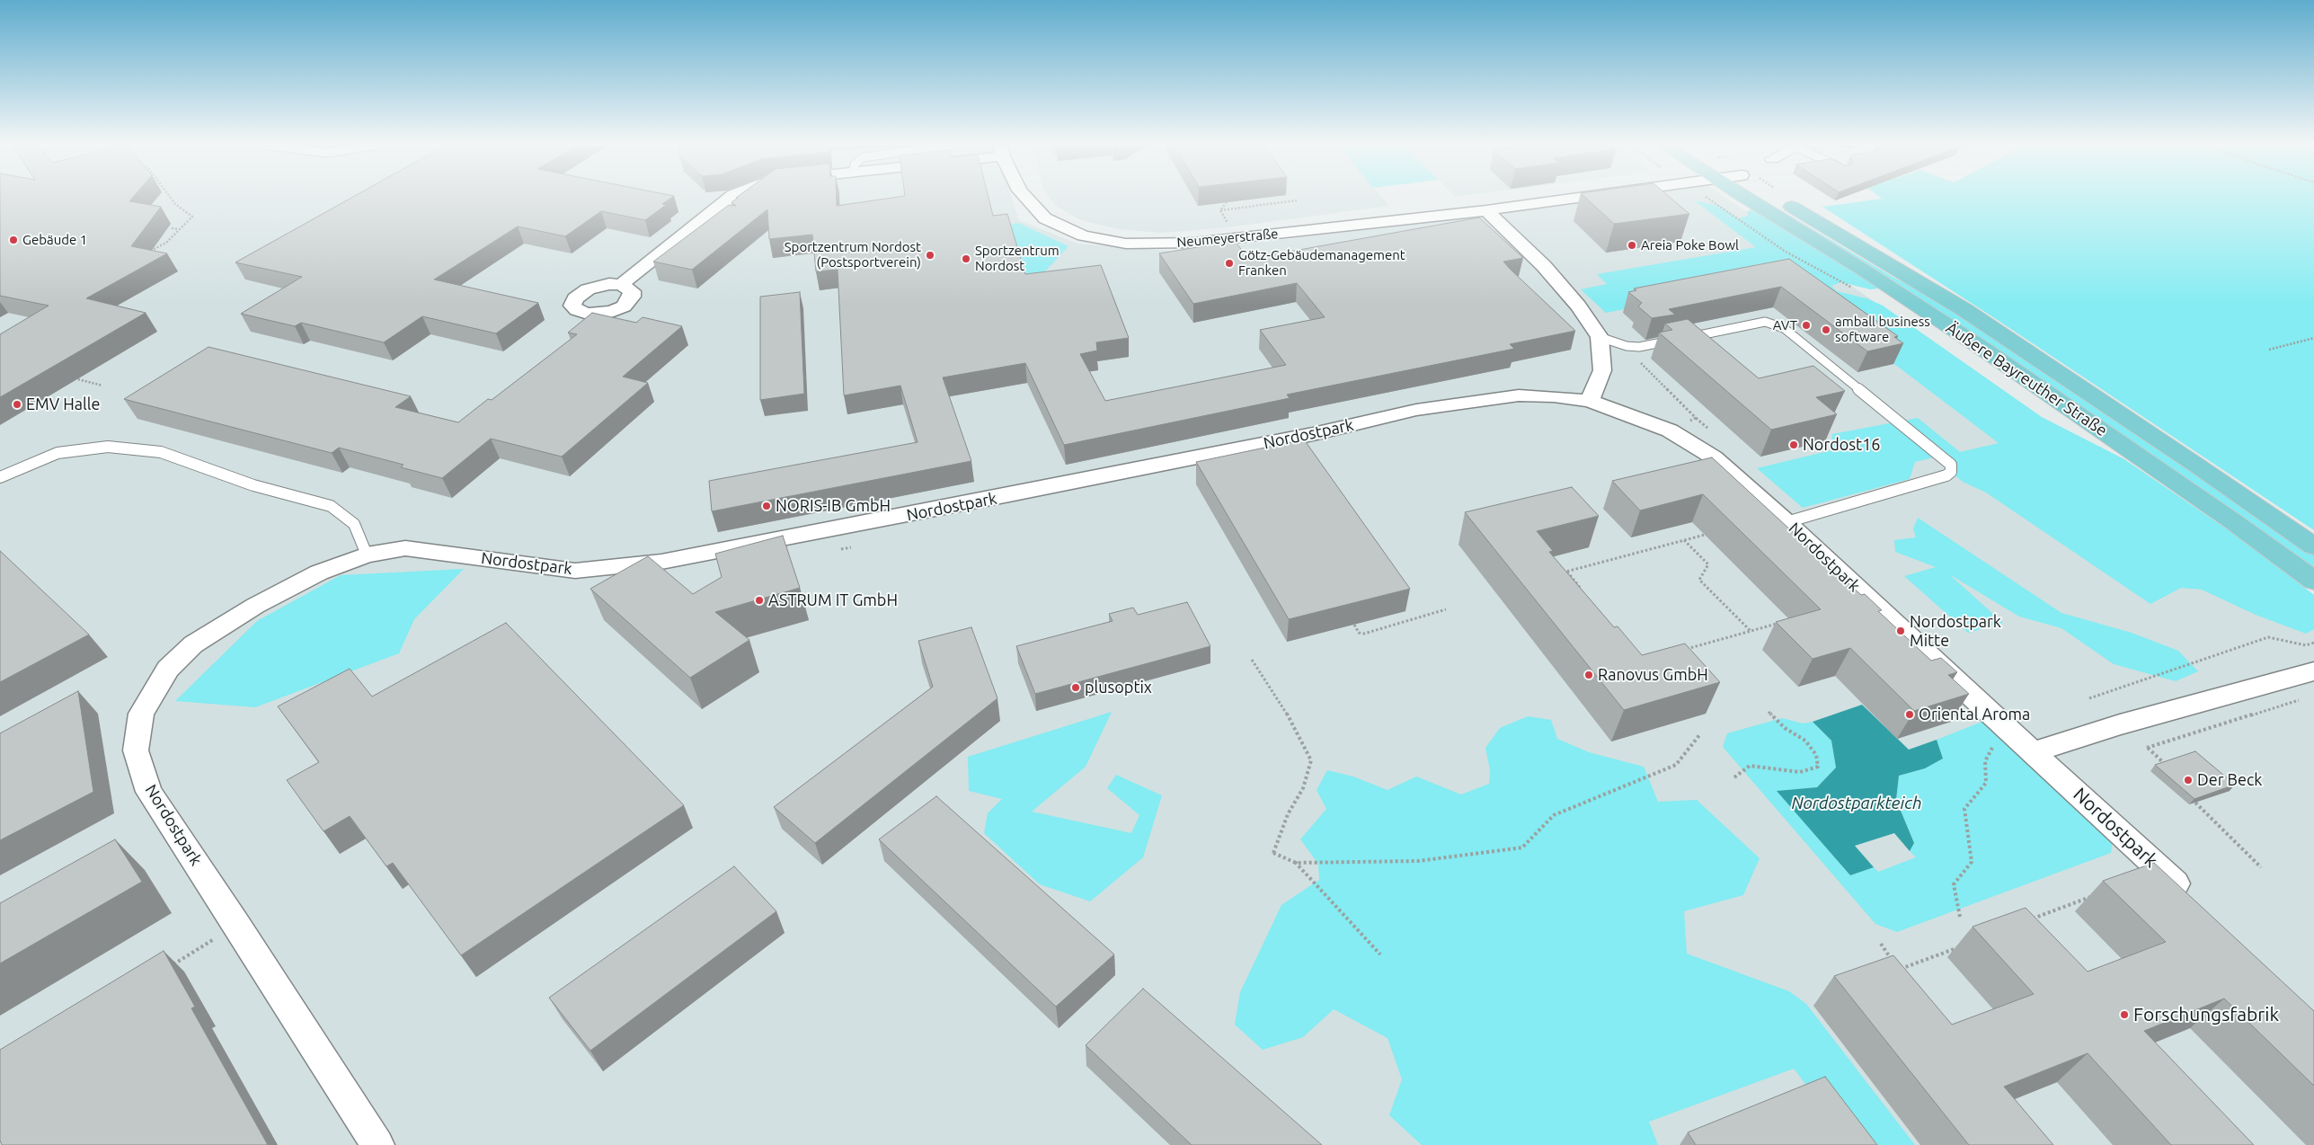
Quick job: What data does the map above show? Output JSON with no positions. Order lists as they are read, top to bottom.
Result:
{
  "streets": {
    "main road": ["Äußere Bayreuther Straße"],
    "street": ["Neumeyerstraße", "Nordostpark"]
  },
  "water": ["Nordostparkteich"],
  "places": [
    "Gebäude 1",
    "Areia Poke Bowl",
    "Sportzentrum Nordost (Postsportverein)",
    "Sportzentrum Nordost",
    "Götz-Gebäudemanagement Franken",
    "AVT",
    "amball business software",
    "EMV Halle",
    "Nordost16",
    "NORIS-IB GmbH",
    "ASTRUM IT GmbH",
    "Nordostpark Mitte",
    "Ranovus GmbH",
    "plusoptix",
    "Oriental Aroma",
    "Der Beck",
    "Forschungsfabrik"
  ]
}
